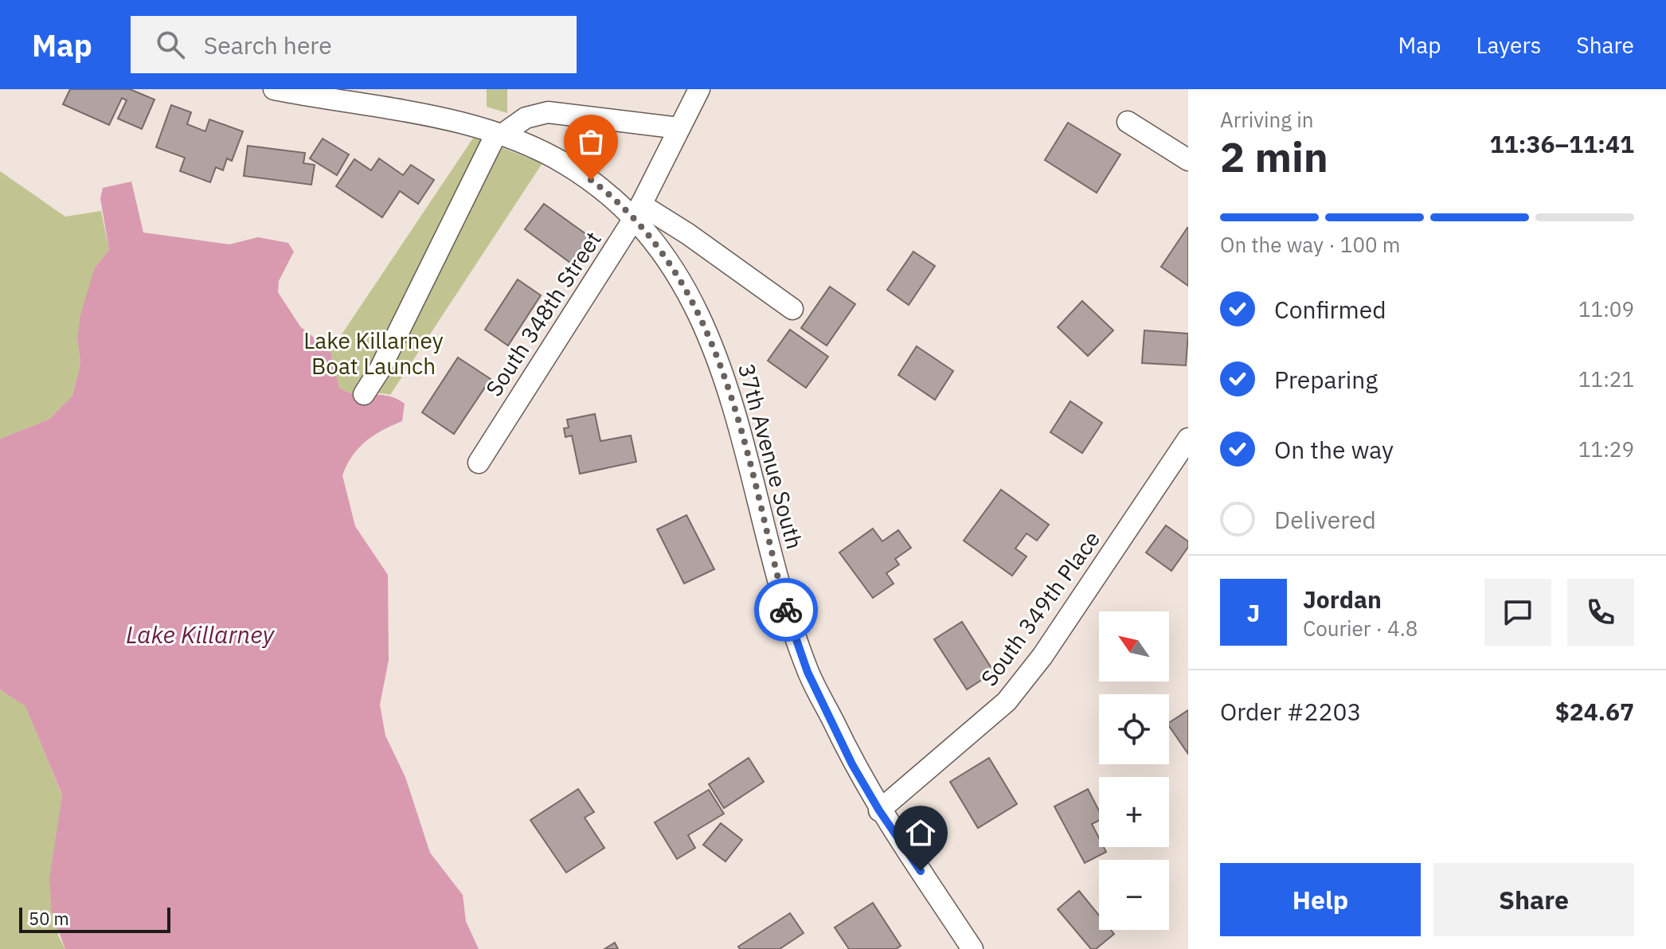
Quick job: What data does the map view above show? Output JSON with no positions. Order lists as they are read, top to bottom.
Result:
{
  "streets": {
    "street": ["South 348th Street", "37th Avenue South", "South 349th Place"]
  },
  "crossings": [
    ["South 348th Street", "37th Avenue South"],
    ["37th Avenue South", "South 349th Place"]
  ],
  "water": ["Lake Killarney"],
  "parks": ["Lake Killarney Boat Launch"],
  "scale_bar": "50 m",
  "north": "top left",
  "page": {
    "header": "Map",
    "search": "Search here",
    "nav": ["Map", "Layers", "Share"],
    "heading": ["2 min", "Arriving in", "11:36–11:41"],
    "panel": [
      "Jordan",
      "Courier · 4.8",
      "Order #2203",
      "$24.67"
    ],
    "bar": "On the way · 100 m",
    "list": [
      ["Confirmed", "11:09"],
      ["Preparing", "11:21"],
      ["On the way", "11:29"],
      "Delivered"
    ],
    "round": "J",
    "map_buttons": ["+", "−"],
    "buttons": ["Help", "Share"],
    "scale": "50 m"
  }
}
